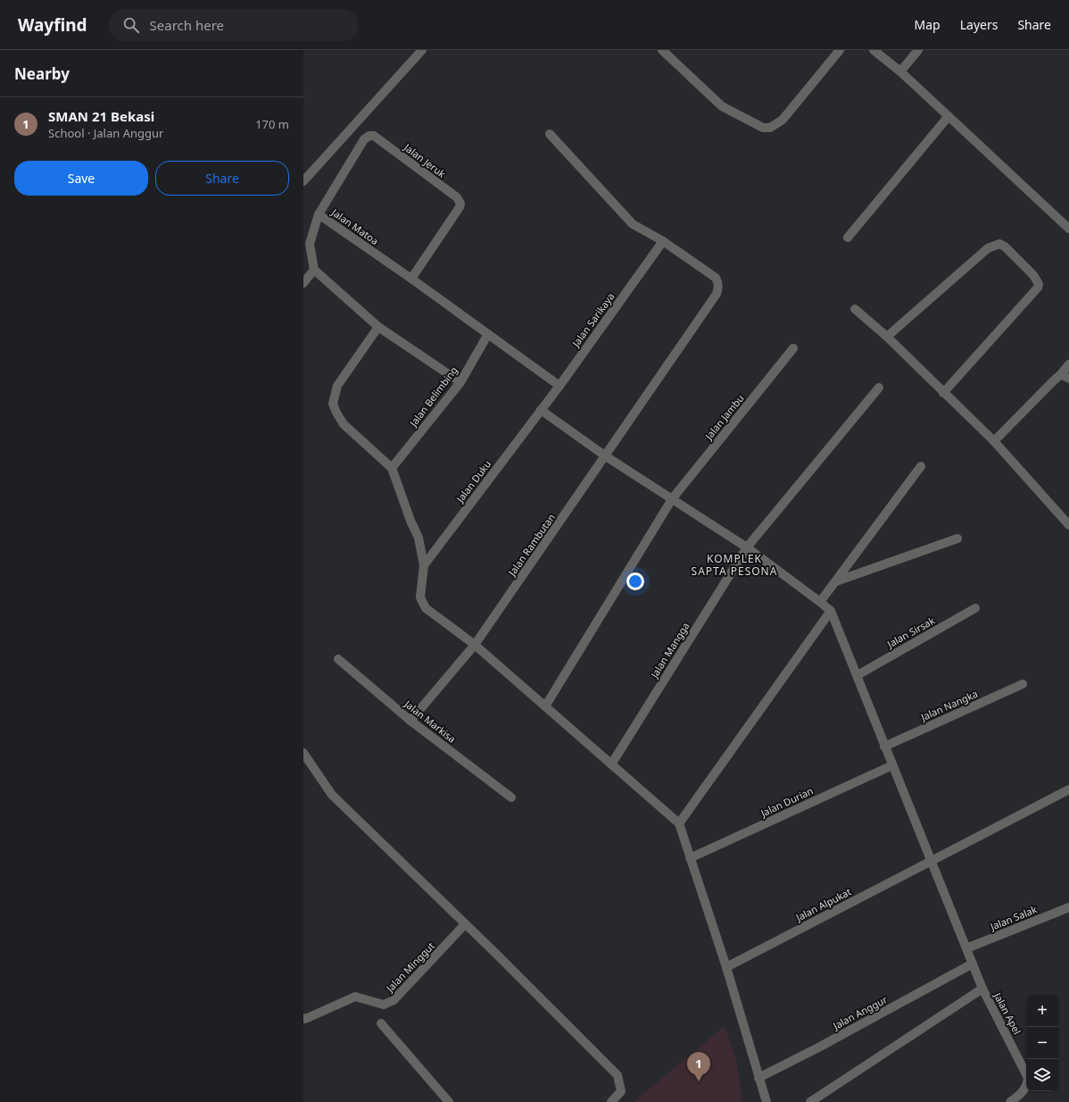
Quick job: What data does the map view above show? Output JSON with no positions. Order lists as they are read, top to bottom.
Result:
{
  "streets": {
    "street": [
      "Jalan Jeruk",
      "Jalan Matoa",
      "Jalan Sarikaya",
      "Jalan Belimbing",
      "Jalan Jambu",
      "Jalan Duku",
      "Jalan Rambutan",
      "Jalan Sirsak",
      "Jalan Mangga",
      "Jalan Nangka",
      "Jalan Markisa",
      "Jalan Durian",
      "Jalan Alpukat",
      "Jalan Salak",
      "Jalan Minggut",
      "Jalan Anggur",
      "Jalan Apel"
    ]
  },
  "crossings": [
    ["Jalan Jeruk", "Jalan Matoa"],
    ["Jalan Matoa", "Jalan Sarikaya"],
    ["Jalan Matoa", "Jalan Belimbing"],
    ["Jalan Sarikaya", "Jalan Duku"],
    ["Jalan Sarikaya", "Jalan Rambutan"],
    ["Jalan Rambutan", "Jalan Markisa"],
    ["Jalan Sirsak", "Jalan Apel"],
    ["Jalan Nangka", "Jalan Apel"],
    ["Jalan Durian", "Jalan Apel"],
    ["Jalan Alpukat", "Jalan Apel"],
    ["Jalan Salak", "Jalan Apel"],
    ["Jalan Anggur", "Jalan Apel"]
  ],
  "districts": ["KOMPLEK SAPTA PESONA"],
  "page": {
    "header": "Wayfind",
    "search": "Search here",
    "nav": ["Map", "Layers", "Share"],
    "heading": "Nearby",
    "list": [
      {
        "mark": "1",
        "name": "SMAN 21 Bekasi",
        "note": "School · Jalan Anggur",
        "value": "170 m"
      }
    ],
    "buttons": ["Save", "Share"],
    "map_buttons": ["+", "−"],
    "pins": "1"
  }
}
